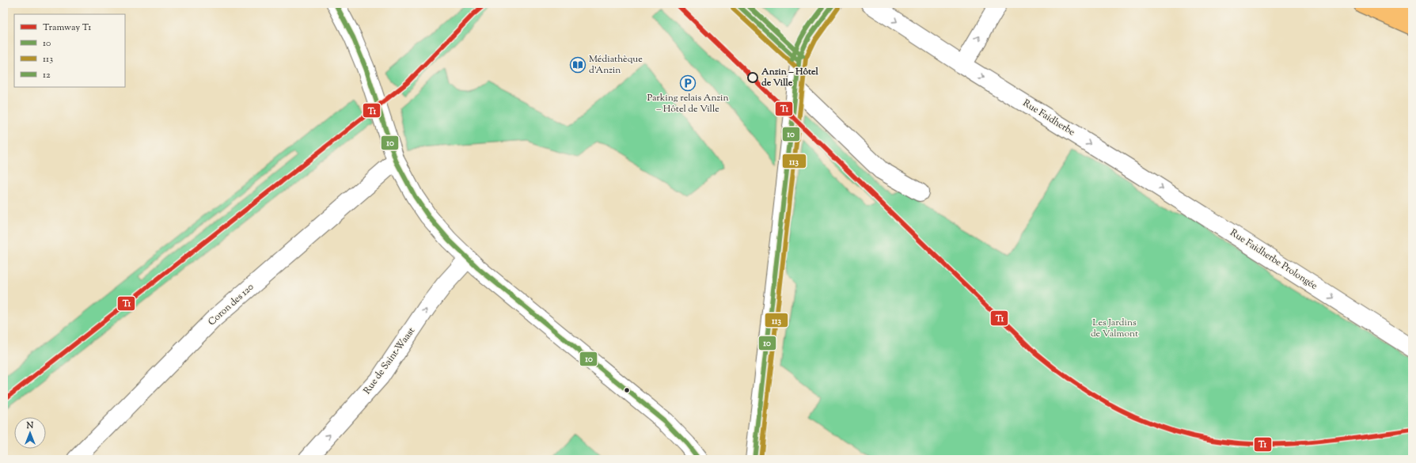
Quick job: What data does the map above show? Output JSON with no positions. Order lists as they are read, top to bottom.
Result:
{
  "streets": {
    "street": [
      "Rue Faidherbe",
      "Rue Faidherbe Prolongée",
      "Coron des 120",
      "Rue de Saint-Waast"
    ]
  },
  "crossings": [
    ["Rue Faidherbe", "Rue Faidherbe Prolongée"]
  ],
  "one_way": ["Rue Faidherbe Prolongée", "Rue de Saint-Waast"],
  "parks": ["Les Jardins de Valmont"],
  "places": {
    "library": ["Médiathèque d'Anzin"],
    "other": ["Anzin – Hôtel de Ville"],
    "parking": ["Parking relais Anzin – Hôtel de Ville"]
  },
  "lines": [
    "tram line T1",
    "transit line 10",
    "transit line 12",
    "transit line 113"
  ],
  "legend": [
    "Tramway T1",
    "10",
    "113",
    "12"
  ],
  "north": "top"
}
